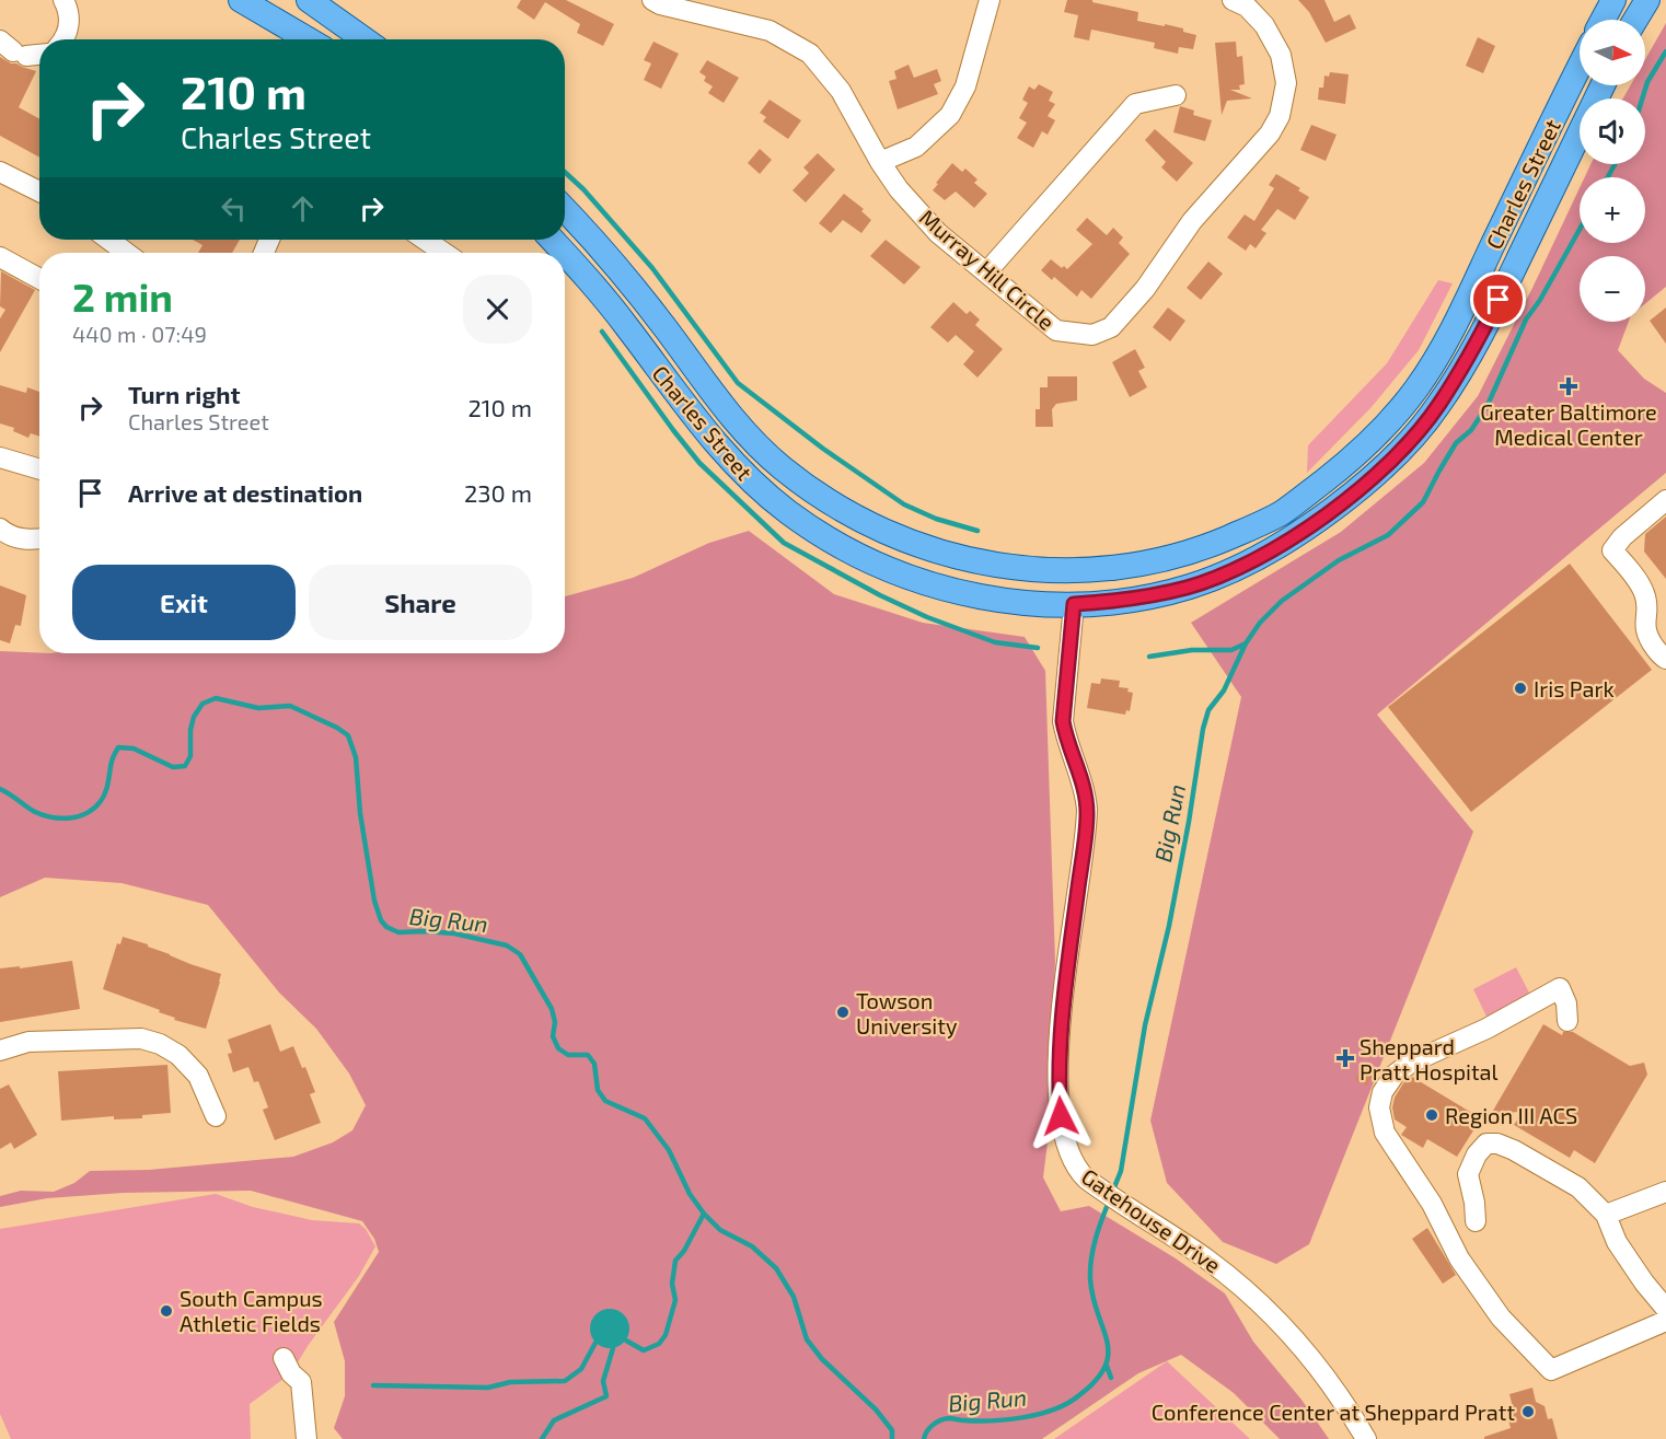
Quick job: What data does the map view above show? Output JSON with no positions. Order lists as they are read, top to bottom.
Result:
{
  "streets": {
    "main road": ["Charles Street"],
    "street": ["Murray Hill Circle", "Gatehouse Drive"]
  },
  "crossings": [
    ["Charles Street", "Gatehouse Drive"]
  ],
  "water": ["Big Run"],
  "places": {
    "health": ["Greater Baltimore Medical Center", "Sheppard Pratt Hospital"],
    "other": [
      "Iris Park",
      "Towson University",
      "Region III ACS",
      "South Campus Athletic Fields",
      "Conference Center at Sheppard Pratt"
    ]
  },
  "north": "right",
  "page": {
    "map_buttons": ["+", "−"],
    "turn": ["210 m", "Charles Street"],
    "heading": ["2 min", "440 m · 07:49"],
    "list": [
      {
        "name": "Turn right",
        "note": "Charles Street",
        "value": "210 m"
      },
      {
        "name": "Arrive at destination",
        "value": "230 m"
      }
    ],
    "buttons": ["Exit", "Share"]
  }
}
